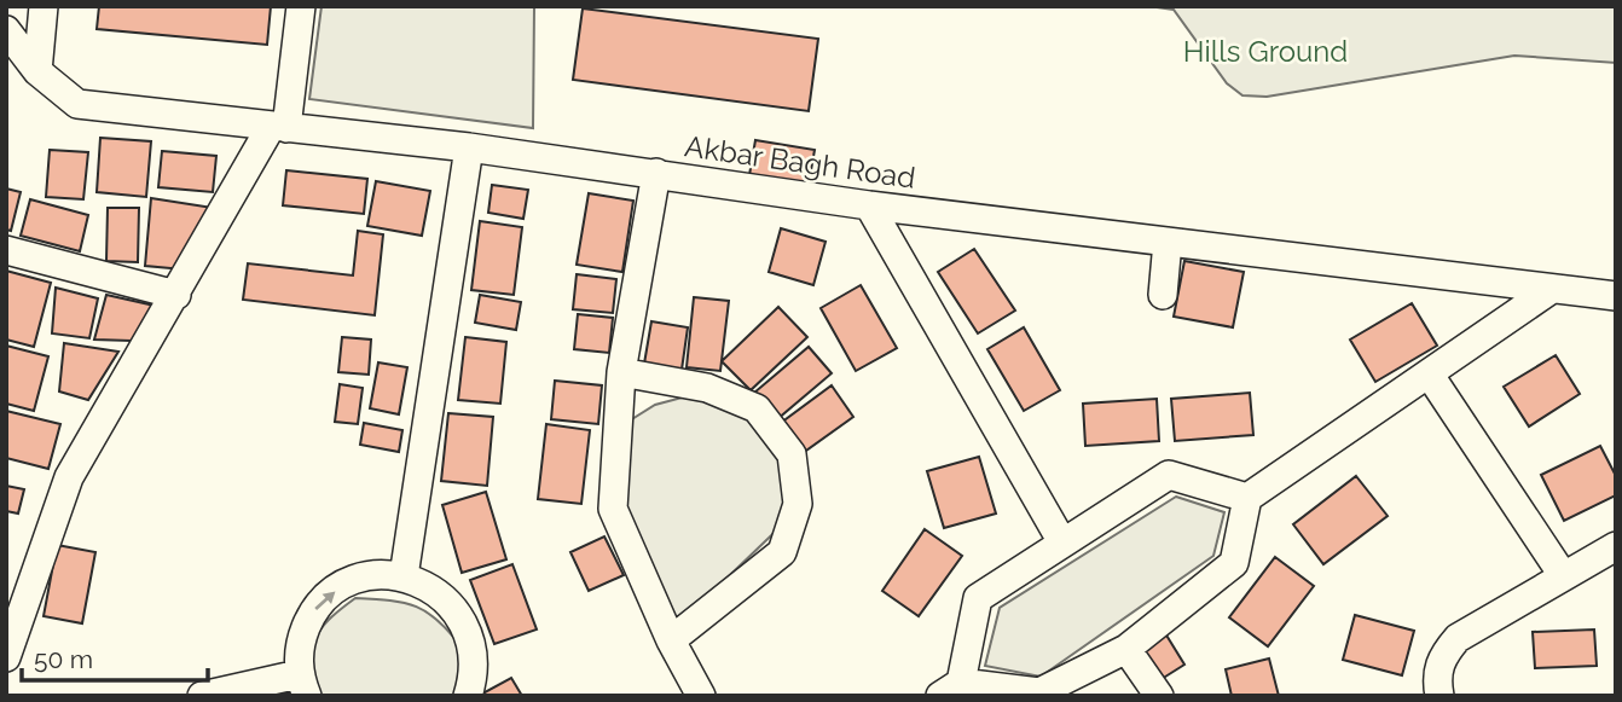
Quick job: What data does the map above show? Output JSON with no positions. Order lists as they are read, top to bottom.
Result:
{
  "streets": {
    "street": ["Akbar Bagh Road"]
  },
  "parks": ["Hills Ground"],
  "scale_bar": "50 m"
}
